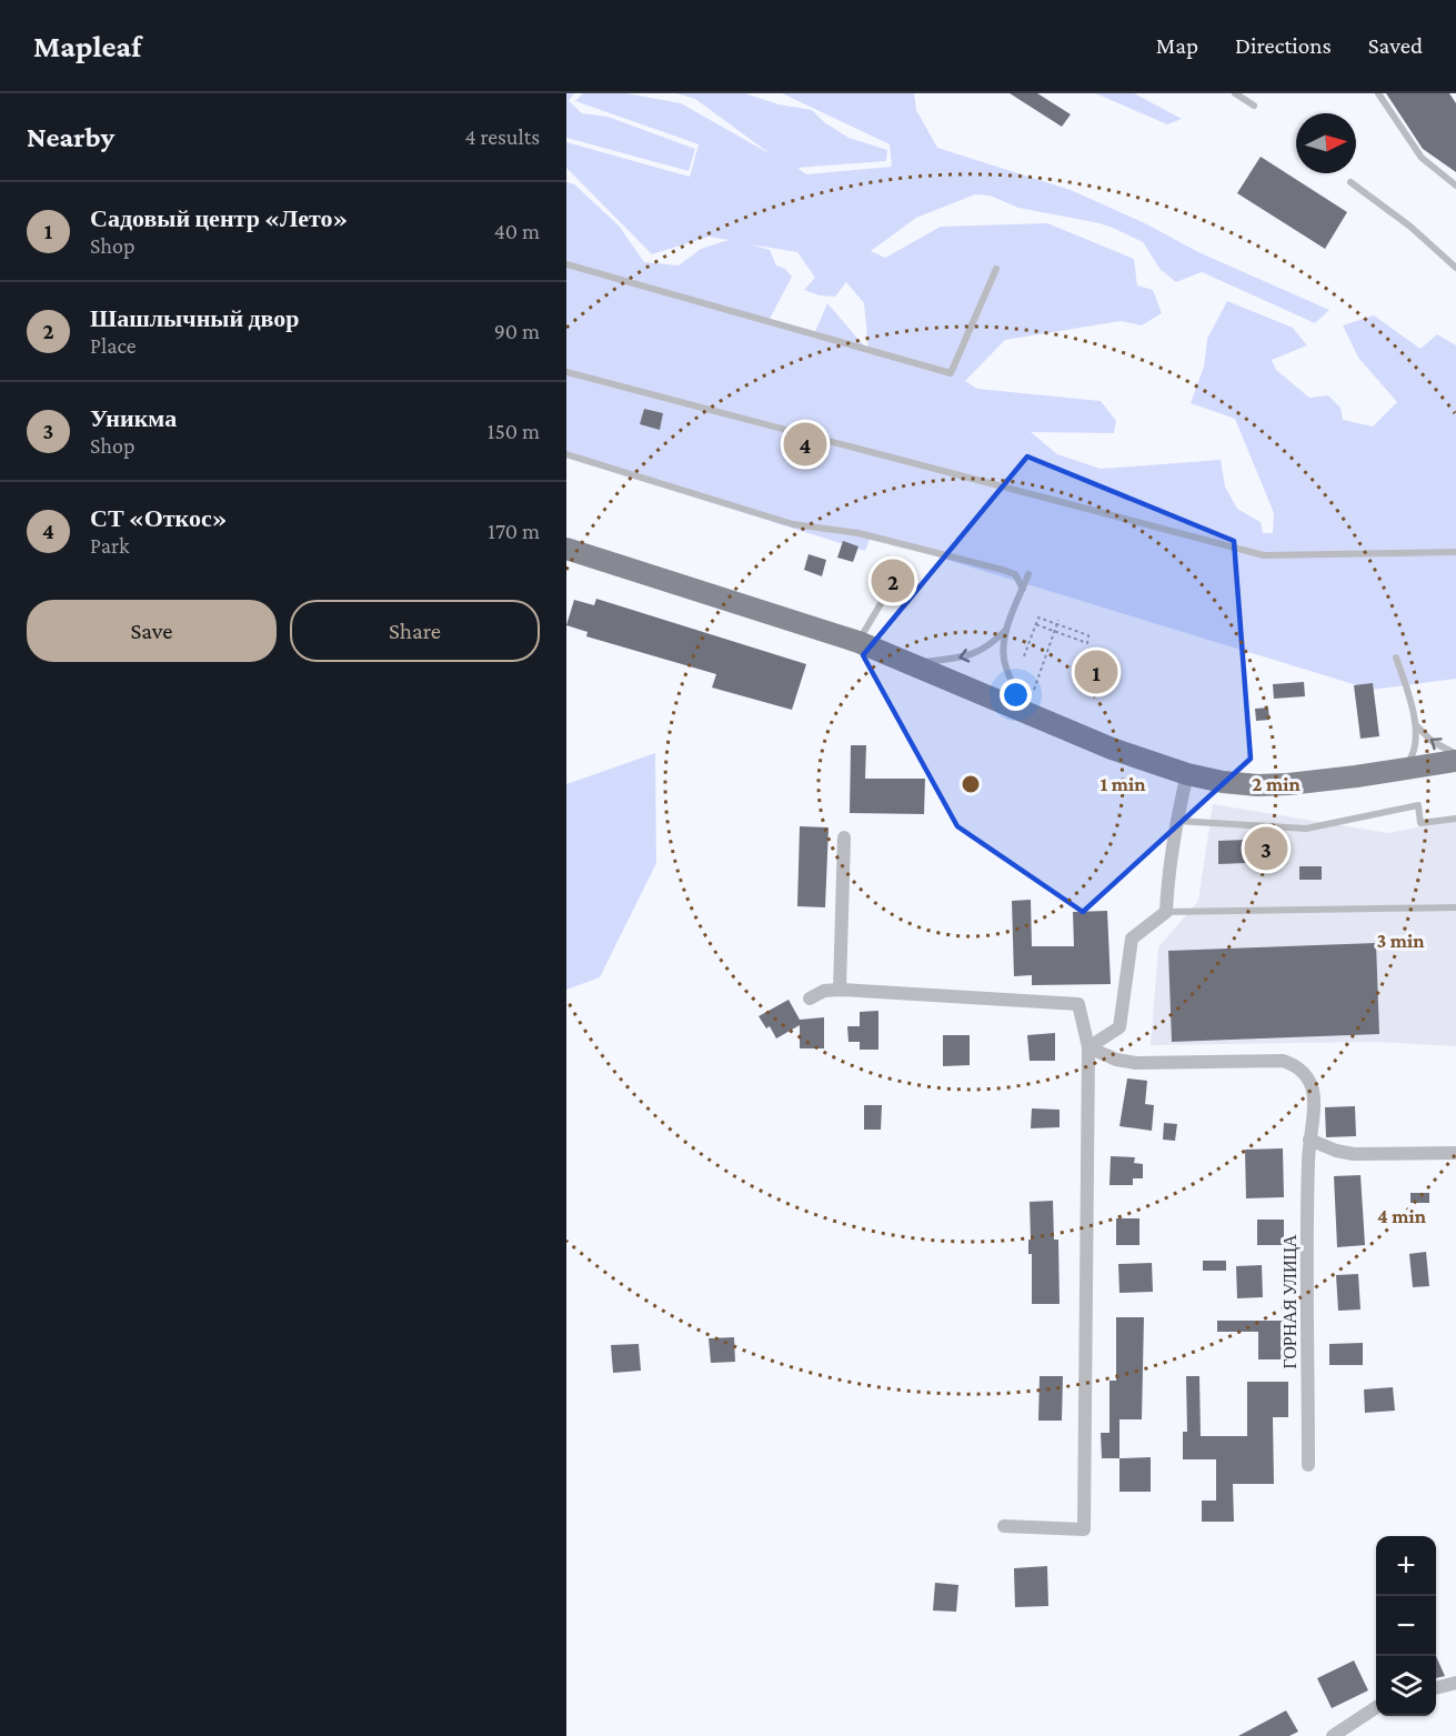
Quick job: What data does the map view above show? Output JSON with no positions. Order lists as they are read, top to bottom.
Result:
{
  "streets": {
    "street": ["ГОРНАЯ УЛИЦА"]
  },
  "north": "right",
  "page": {
    "header": "Mapleaf",
    "nav": ["Map", "Directions", "Saved"],
    "heading": ["Nearby", "4 results"],
    "list": [
      {
        "mark": "1",
        "name": "Садовый центр «Лето»",
        "note": "Shop",
        "value": "40 m"
      },
      {
        "mark": "2",
        "name": "Шашлычный двор",
        "note": "Place",
        "value": "90 m"
      },
      {
        "mark": "3",
        "name": "Уникма",
        "note": "Shop",
        "value": "150 m"
      },
      {
        "mark": "4",
        "name": "СТ «Откос»",
        "note": "Park",
        "value": "170 m"
      }
    ],
    "pins": [
      "4",
      "2",
      "1",
      "3"
    ],
    "buttons": ["Save", "Share"],
    "map_buttons": ["+", "−"]
  },
  "rings": [
    "1 min",
    "2 min",
    "3 min",
    "4 min"
  ]
}
